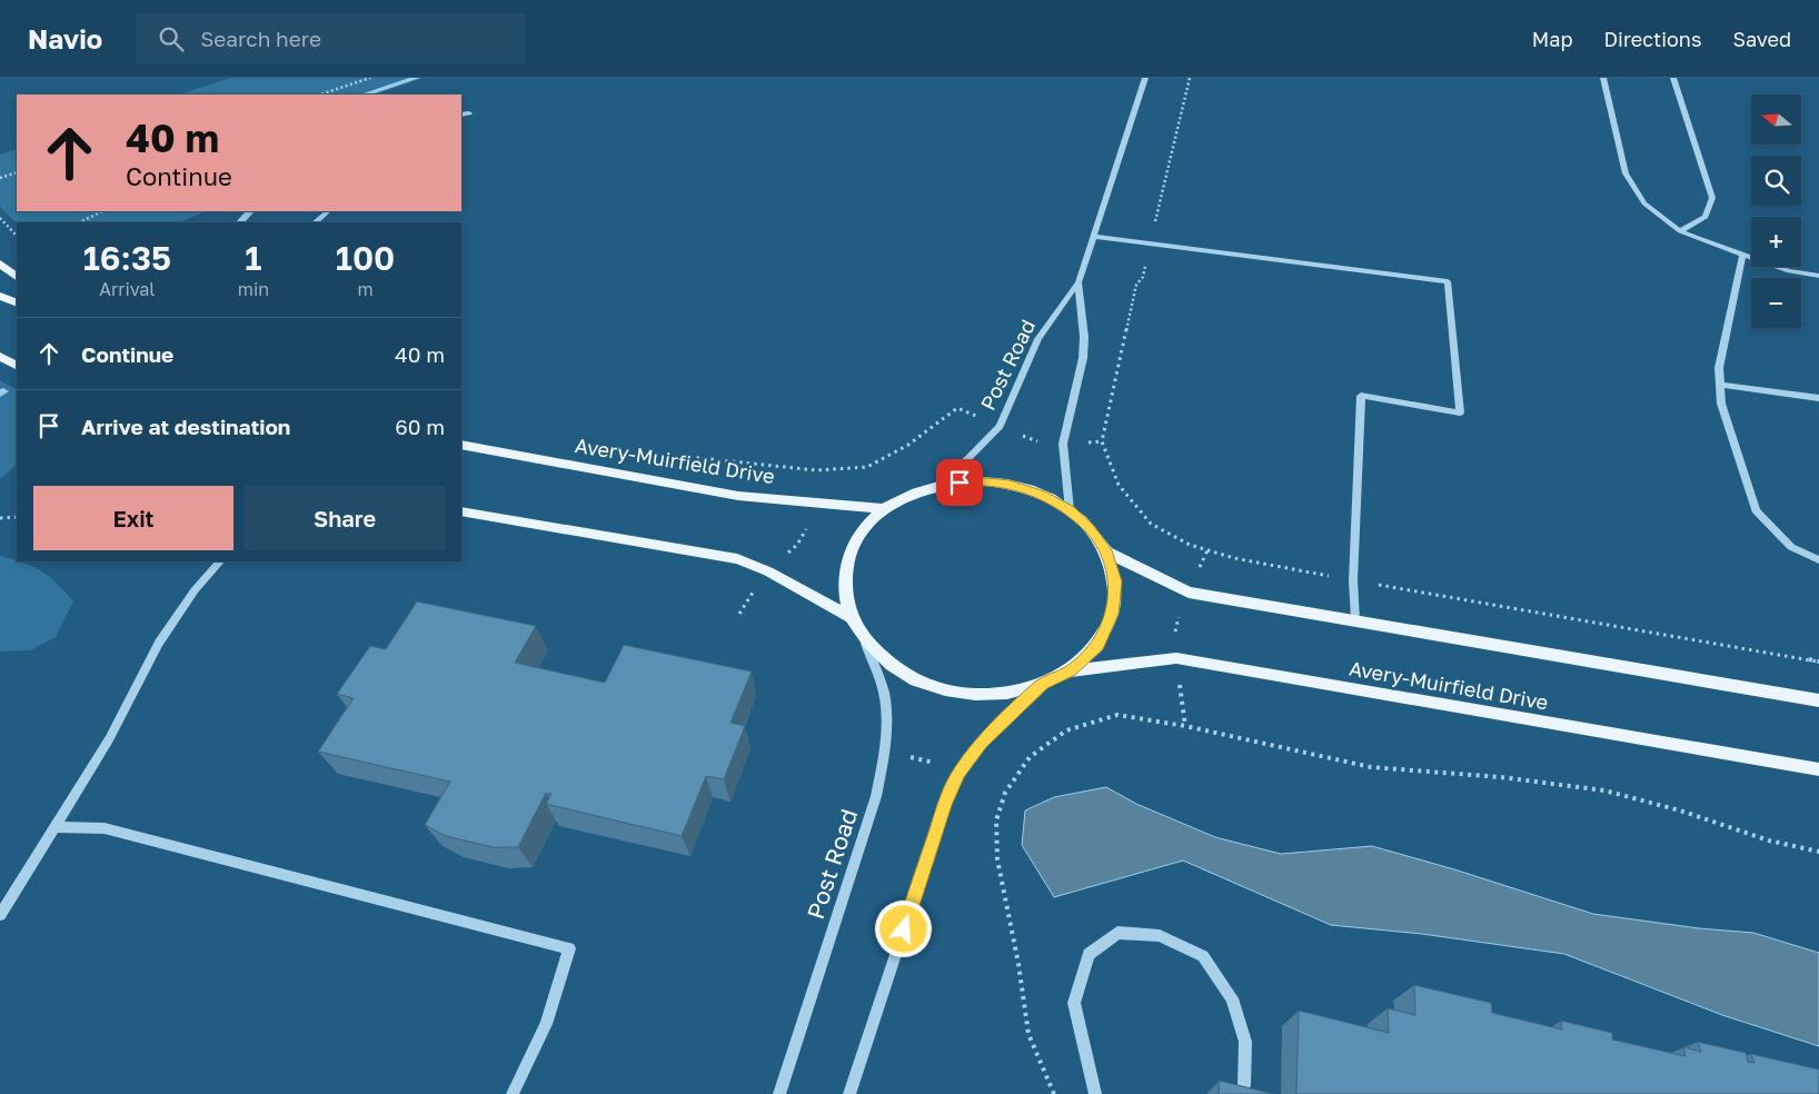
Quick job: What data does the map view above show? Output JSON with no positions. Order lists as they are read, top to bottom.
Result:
{
  "streets": {
    "main road": ["Avery-Muirfield Drive"],
    "street": ["Post Road"]
  },
  "north": "left",
  "page": {
    "header": "Navio",
    "search": "Search here",
    "nav": ["Map", "Directions", "Saved"],
    "map_buttons": ["+", "−"],
    "turn": ["40 m", "Continue"],
    "eta": [
      "16:35",
      "Arrival",
      "1",
      "min",
      "100",
      "m"
    ],
    "list": [
      {
        "name": "Continue",
        "value": "40 m"
      },
      {
        "name": "Arrive at destination",
        "value": "60 m"
      }
    ],
    "buttons": ["Exit", "Share"]
  }
}
